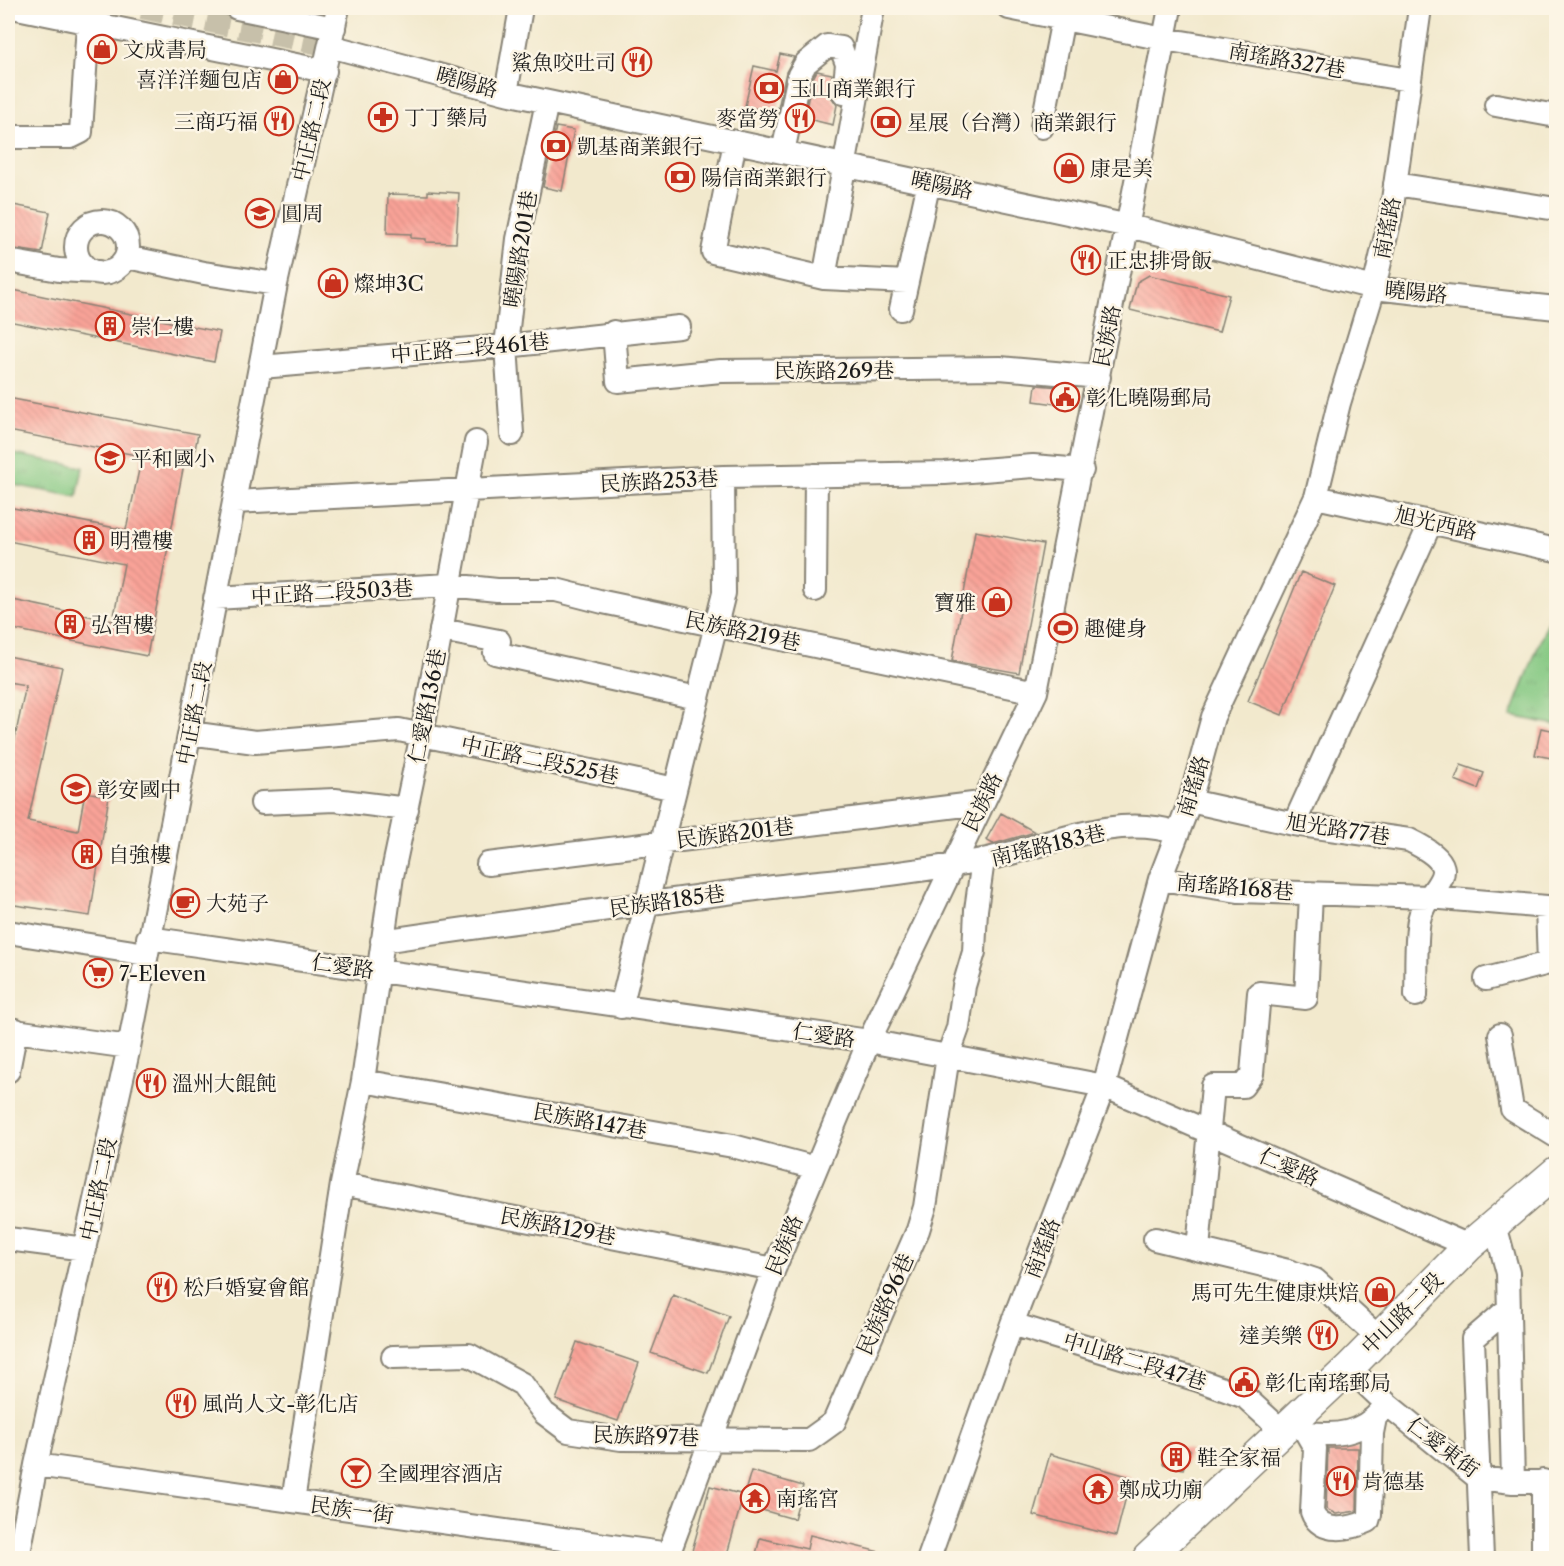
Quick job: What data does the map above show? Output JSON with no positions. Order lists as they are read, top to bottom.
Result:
{
  "streets": {
    "main road": ["中山路二段"],
    "street": [
      "南瑤路327巷",
      "曉陽路",
      "中正路二段",
      "南瑤路",
      "曉陽路201巷",
      "民族路",
      "中正路二段461巷",
      "民族路269巷",
      "民族路253巷",
      "旭光西路",
      "中正路二段503巷",
      "民族路219巷",
      "仁愛路136巷",
      "中正路二段525巷",
      "旭光路77巷",
      "民族路201巷",
      "南瑤路183巷",
      "南瑤路168巷",
      "民族路185巷",
      "仁愛路",
      "民族路147巷",
      "民族路129巷",
      "民族路96巷",
      "中山路二段47巷",
      "民族路97巷",
      "仁愛東街",
      "民族一街"
    ]
  },
  "crossings": [
    ["南瑤路327巷", "南瑤路"],
    ["南瑤路327巷", "民族路"],
    ["曉陽路", "中正路二段"],
    ["曉陽路", "南瑤路"],
    ["曉陽路", "曉陽路201巷"],
    ["曉陽路", "民族路"],
    ["中正路二段", "中正路二段461巷"],
    ["中正路二段", "民族路253巷"],
    ["中正路二段", "中正路二段503巷"],
    ["中正路二段", "中正路二段525巷"],
    ["中正路二段", "仁愛路"],
    ["中正路二段", "民族一街"],
    ["南瑤路", "旭光西路"],
    ["南瑤路", "旭光路77巷"],
    ["南瑤路", "南瑤路183巷"],
    ["南瑤路", "南瑤路168巷"],
    ["南瑤路", "仁愛路"],
    ["南瑤路", "中山路二段47巷"],
    ["曉陽路201巷", "中正路二段461巷"],
    ["民族路", "民族路269巷"],
    ["民族路", "民族路253巷"],
    ["民族路", "民族路219巷"],
    ["民族路", "民族路201巷"],
    ["民族路", "南瑤路183巷"],
    ["民族路", "民族路185巷"],
    ["民族路", "仁愛路"],
    ["民族路", "民族路147巷"],
    ["民族路", "民族路129巷"],
    ["民族路", "民族路96巷"],
    ["民族路", "民族路97巷"],
    ["民族路", "民族一街"],
    ["中正路二段461巷", "民族路269巷"],
    ["民族路253巷", "仁愛路136巷"],
    ["中正路二段503巷", "民族路219巷"],
    ["中正路二段503巷", "仁愛路136巷"],
    ["民族路219巷", "仁愛路136巷"],
    ["仁愛路136巷", "中正路二段525巷"],
    ["仁愛路136巷", "民族路185巷"],
    ["仁愛路136巷", "仁愛路"],
    ["仁愛路136巷", "民族路147巷"],
    ["仁愛路136巷", "民族路129巷"],
    ["仁愛路136巷", "民族一街"],
    ["旭光路77巷", "南瑤路168巷"],
    ["南瑤路183巷", "民族路185巷"],
    ["南瑤路183巷", "民族路96巷"],
    ["南瑤路168巷", "仁愛路"],
    ["仁愛路", "民族路96巷"],
    ["仁愛路", "中山路二段"],
    ["民族路96巷", "民族路97巷"],
    ["中山路二段", "中山路二段47巷"],
    ["中山路二段", "仁愛東街"]
  ],
  "places": {
    "shop": [
      "文成書局",
      "喜洋洋麵包店",
      "康是美",
      "燦坤3C",
      "寶雅",
      "馬可先生健康烘焙"
    ],
    "restaurant": [
      "鯊魚咬吐司",
      "麥當勞",
      "三商巧福",
      "正忠排骨飯",
      "溫州大餛飩",
      "松戶婚宴會館",
      "達美樂",
      "風尚人文-彰化店",
      "肯德基"
    ],
    "bank": [
      "玉山商業銀行",
      "星展（台灣）商業銀行",
      "凱基商業銀行",
      "陽信商業銀行"
    ],
    "pharmacy": ["丁丁藥局"],
    "school or university": ["圓周", "平和國小", "彰安國中"],
    "building": [
      "崇仁樓",
      "明禮樓",
      "弘智樓",
      "自強樓",
      "鞋全家福"
    ],
    "public building": ["彰化曉陽郵局", "彰化南瑤郵局"],
    "sports": ["趣健身"],
    "cafe": ["大苑子"],
    "supermarket": ["7-Eleven"],
    "bar": ["全國理容酒店"],
    "temple": ["鄭成功廟", "南瑤宮"]
  }
}
